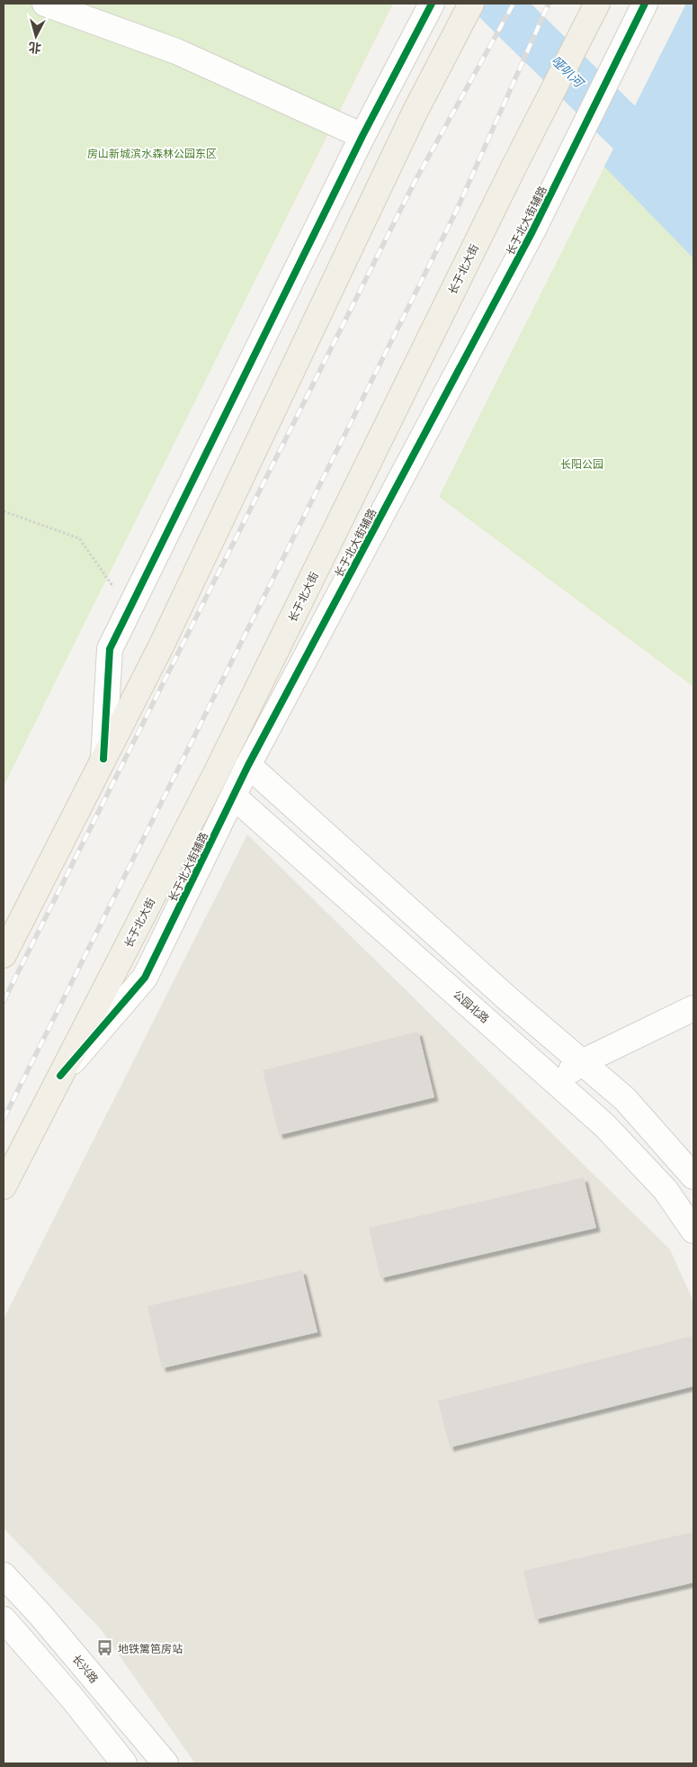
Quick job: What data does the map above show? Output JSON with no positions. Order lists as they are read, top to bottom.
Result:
{
  "streets": {
    "main road": ["长于北大街"],
    "street": ["长于北大街辅路", "公园北路", "长兴路"]
  },
  "crossings": [
    ["长于北大街辅路", "长于北大街"],
    ["长于北大街辅路", "公园北路"]
  ],
  "water": ["哑叭河"],
  "parks": ["房山新城滨水森林公园东区", "长阳公园"],
  "places": {
    "bus stop": ["地铁篱笆房站"]
  },
  "north": "bottom"
}
